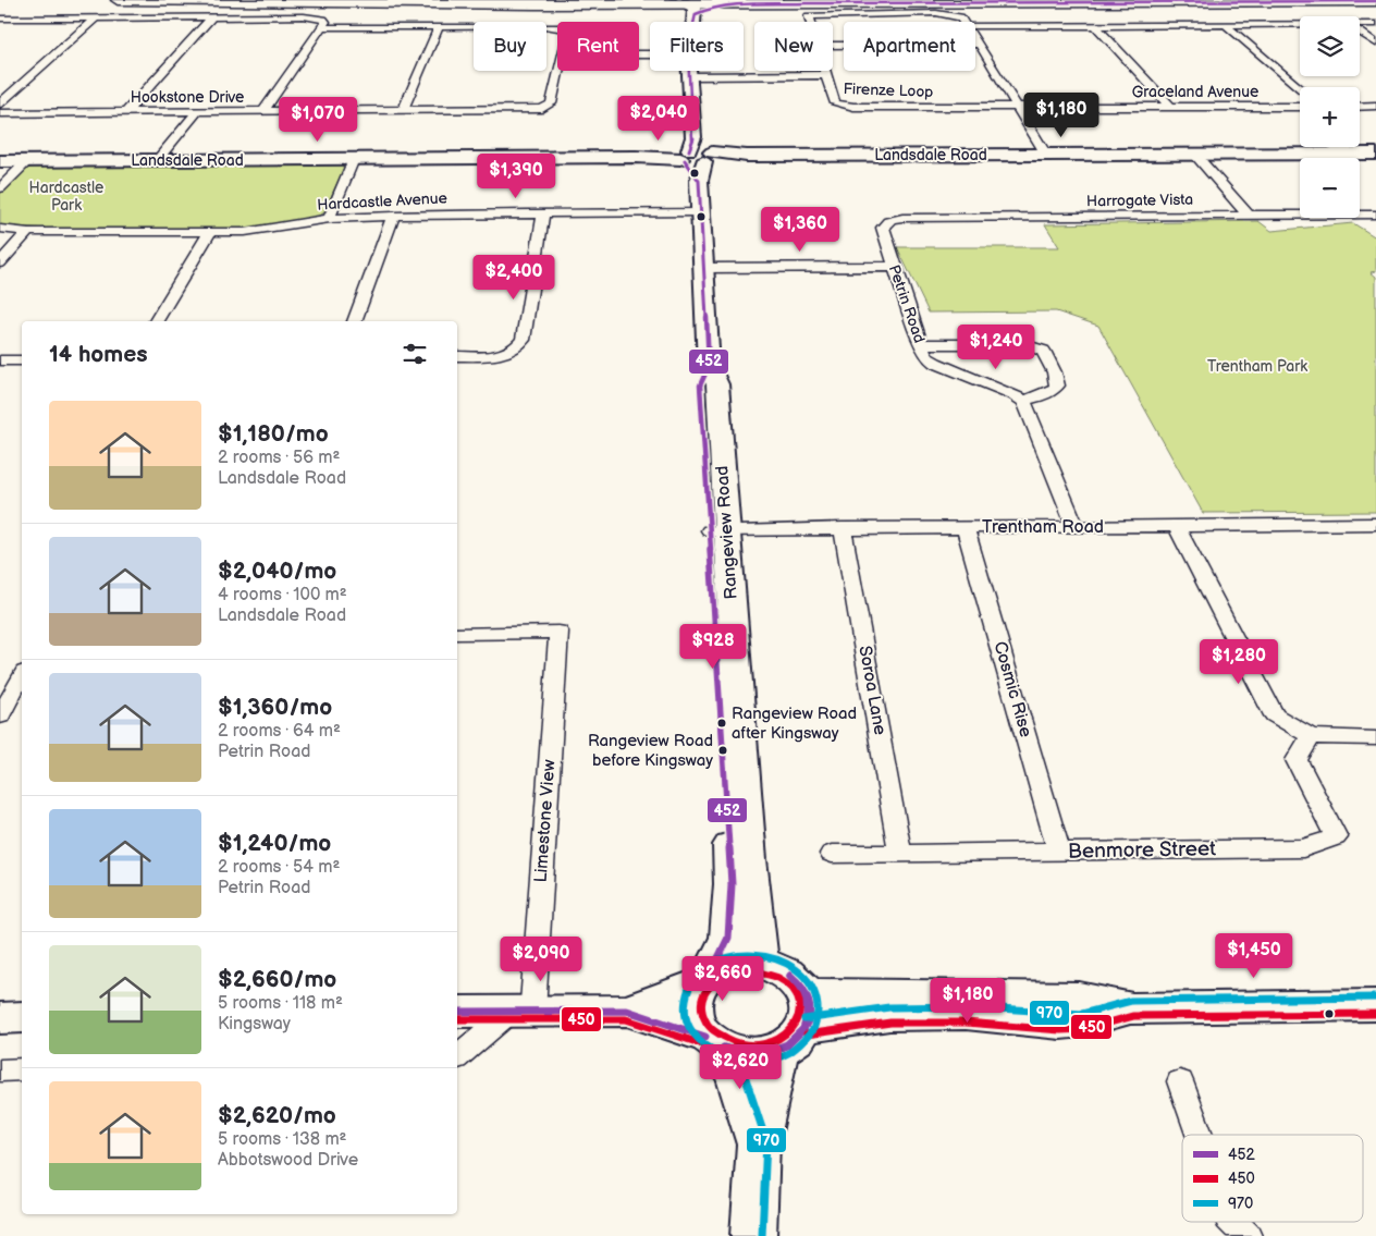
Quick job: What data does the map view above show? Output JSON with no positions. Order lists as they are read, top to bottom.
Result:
{
  "streets": {
    "street": [
      "Firenze Loop",
      "Graceland Avenue",
      "Hookstone Drive",
      "Landsdale Road",
      "Harrogate Vista",
      "Hardcastle Avenue",
      "Petrin Road",
      "Trentham Road",
      "Rangeview Road",
      "Cosmic Rise",
      "Soroa Lane",
      "Limestone View",
      "Benmore Street"
    ]
  },
  "crossings": [
    ["Firenze Loop", "Graceland Avenue"],
    ["Landsdale Road", "Rangeview Road"],
    ["Harrogate Vista", "Petrin Road"],
    ["Hardcastle Avenue", "Rangeview Road"],
    ["Trentham Road", "Rangeview Road"],
    ["Trentham Road", "Cosmic Rise"],
    ["Trentham Road", "Soroa Lane"],
    ["Cosmic Rise", "Benmore Street"],
    ["Soroa Lane", "Benmore Street"]
  ],
  "parks": ["Hardcastle Park", "Trentham Park"],
  "places": ["Rangeview Road after Kingsway", "Rangeview Road before Kingsway"],
  "lines": ["transit line 452", "transit line 970", "transit line 450"],
  "legend": ["452", "450", "970"],
  "page": {
    "map_buttons": ["+", "−"],
    "chip": [
      "Buy",
      "Rent",
      "Filters",
      "New",
      "Apartment"
    ],
    "price": [
      "$1,180",
      "$2,040",
      "$1,070",
      "$1,390",
      "$1,360",
      "$2,400",
      "$1,240",
      "$928",
      "$1,280",
      "$1,450",
      "$2,090",
      "$2,660",
      "$1,180",
      "$2,620"
    ],
    "heading": "14 homes",
    "list": [
      {
        "name": "$1,180/mo",
        "note": "2 rooms · 56 m² · Landsdale Road"
      },
      {
        "name": "$2,040/mo",
        "note": "4 rooms · 100 m² · Landsdale Road"
      },
      {
        "name": "$1,360/mo",
        "note": "2 rooms · 64 m² · Petrin Road"
      },
      {
        "name": "$1,240/mo",
        "note": "2 rooms · 54 m² · Petrin Road"
      },
      {
        "name": "$2,660/mo",
        "note": "5 rooms · 118 m² · Kingsway"
      },
      {
        "name": "$2,620/mo",
        "note": "5 rooms · 138 m² · Abbotswood Drive"
      }
    ]
  }
}
